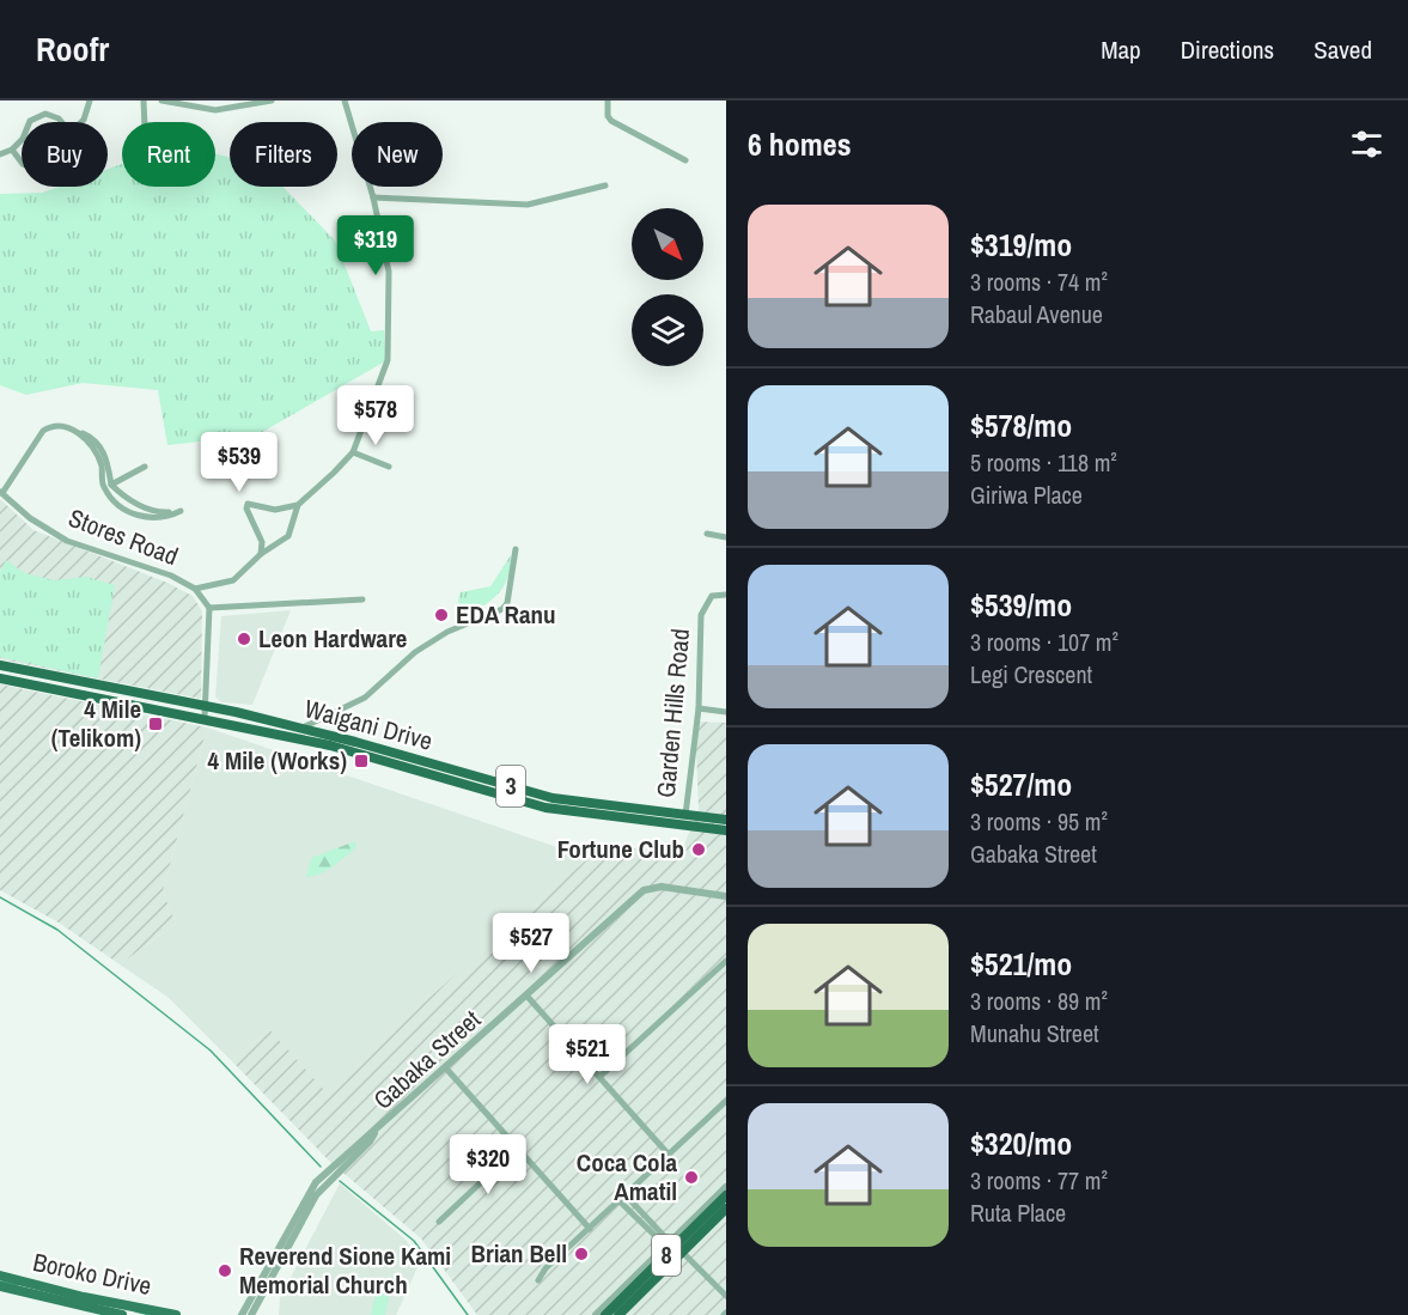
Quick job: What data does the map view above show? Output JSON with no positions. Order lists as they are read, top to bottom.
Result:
{
  "streets": {
    "highway": ["Waigani Drive", "3", "8"],
    "main road": ["Boroko Drive"],
    "street": ["Stores Road", "Garden Hills Road", "Gabaka Street"]
  },
  "crossings": [
    ["Garden Hills Road", "Waigani Drive"]
  ],
  "places": {
    "other": [
      "EDA Ranu",
      "Leon Hardware",
      "Fortune Club",
      "Coca Cola Amatil",
      "Brian Bell",
      "Reverend Sione Kami Memorial Church"
    ],
    "transit": ["4 Mile (Telikom)", "4 Mile (Works)"]
  },
  "north": "bottom right",
  "page": {
    "header": "Roofr",
    "nav": ["Map", "Directions", "Saved"],
    "heading": "6 homes",
    "chip": [
      "Buy",
      "Rent",
      "Filters",
      "New"
    ],
    "list": [
      {
        "name": "$319/mo",
        "note": "3 rooms · 74 m² · Rabaul Avenue"
      },
      {
        "name": "$578/mo",
        "note": "5 rooms · 118 m² · Giriwa Place"
      },
      {
        "name": "$539/mo",
        "note": "3 rooms · 107 m² · Legi Crescent"
      },
      {
        "name": "$527/mo",
        "note": "3 rooms · 95 m² · Gabaka Street"
      },
      {
        "name": "$521/mo",
        "note": "3 rooms · 89 m² · Munahu Street"
      },
      {
        "name": "$320/mo",
        "note": "3 rooms · 77 m² · Ruta Place"
      }
    ],
    "price": [
      "$319",
      "$578",
      "$539",
      "$527",
      "$521",
      "$320"
    ]
  }
}
